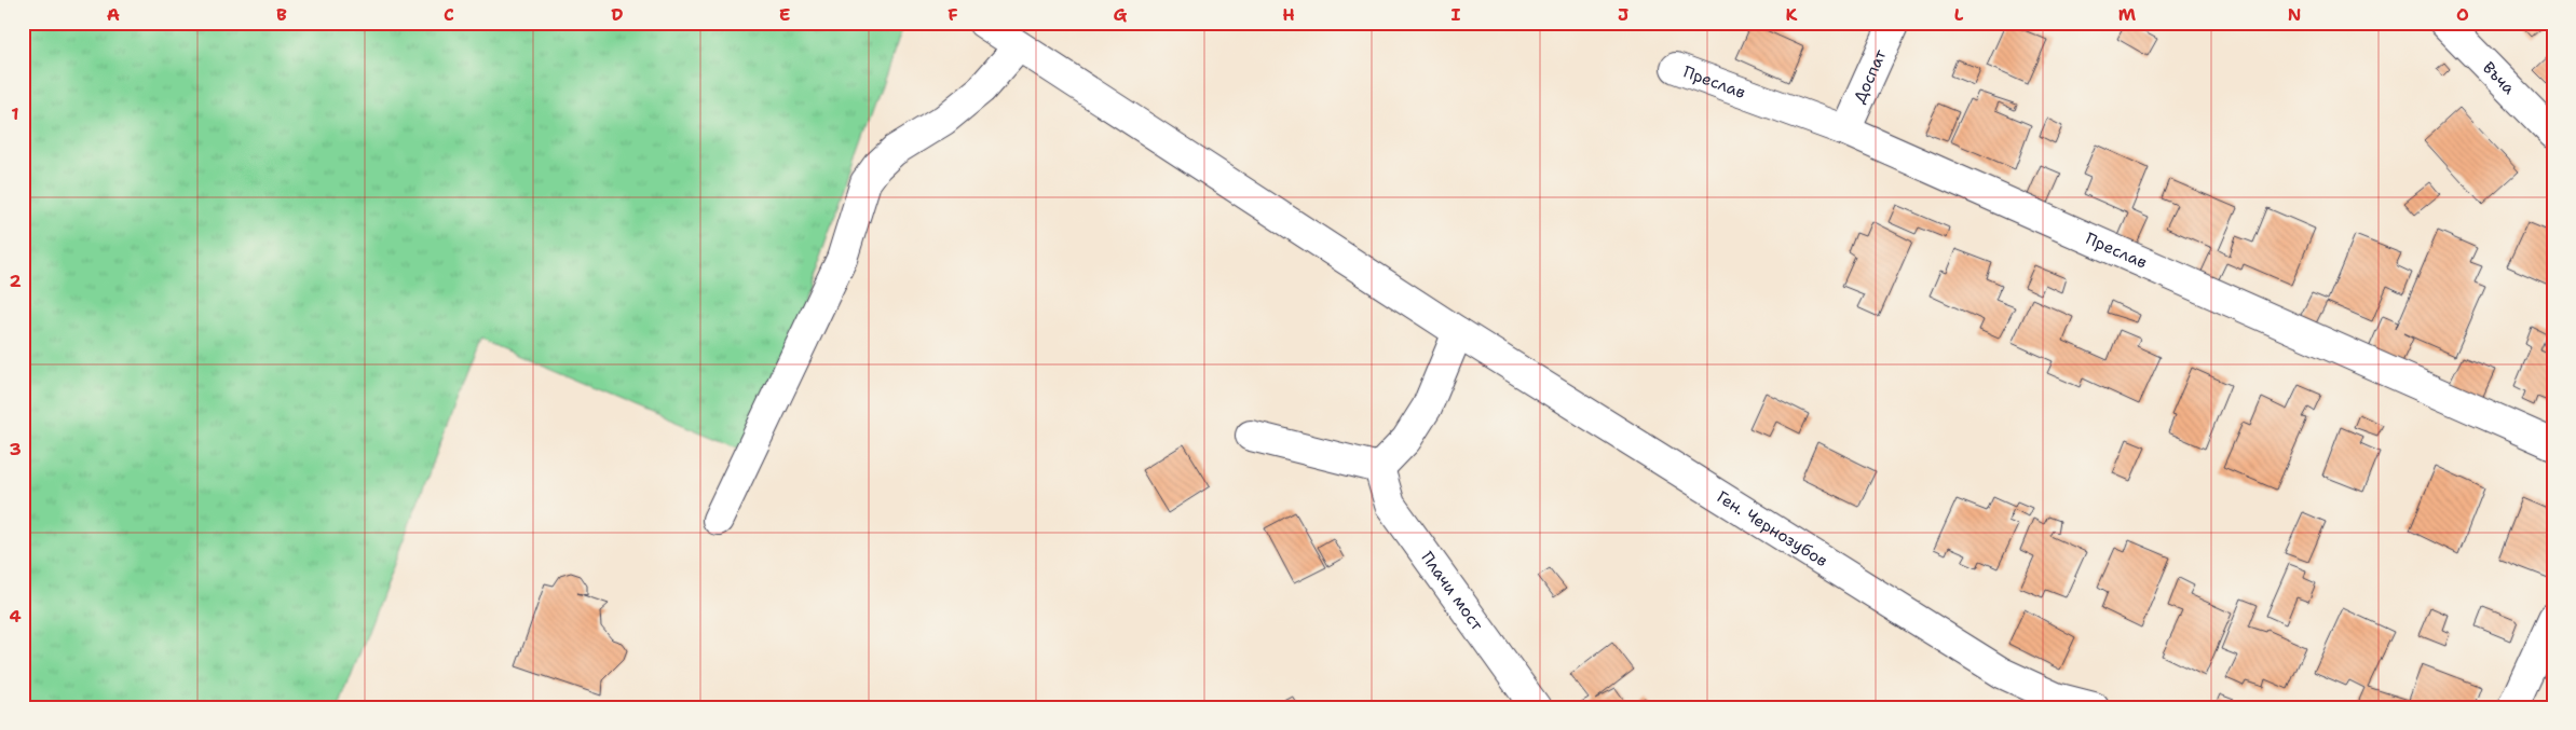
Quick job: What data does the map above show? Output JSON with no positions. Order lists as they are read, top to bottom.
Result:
{
  "streets": {
    "street": [
      "Доспат",
      "Въча",
      "Преслав",
      "Ген. Чернозубов",
      "Плачи мост"
    ]
  },
  "crossings": [
    ["Доспат", "Преслав"]
  ],
  "grid": {
    "columns": [
      "A",
      "B",
      "C",
      "D",
      "E",
      "F",
      "G",
      "H",
      "I",
      "J",
      "K",
      "L",
      "M",
      "N",
      "O"
    ],
    "rows": [
      "1",
      "2",
      "3",
      "4"
    ]
  }
}
